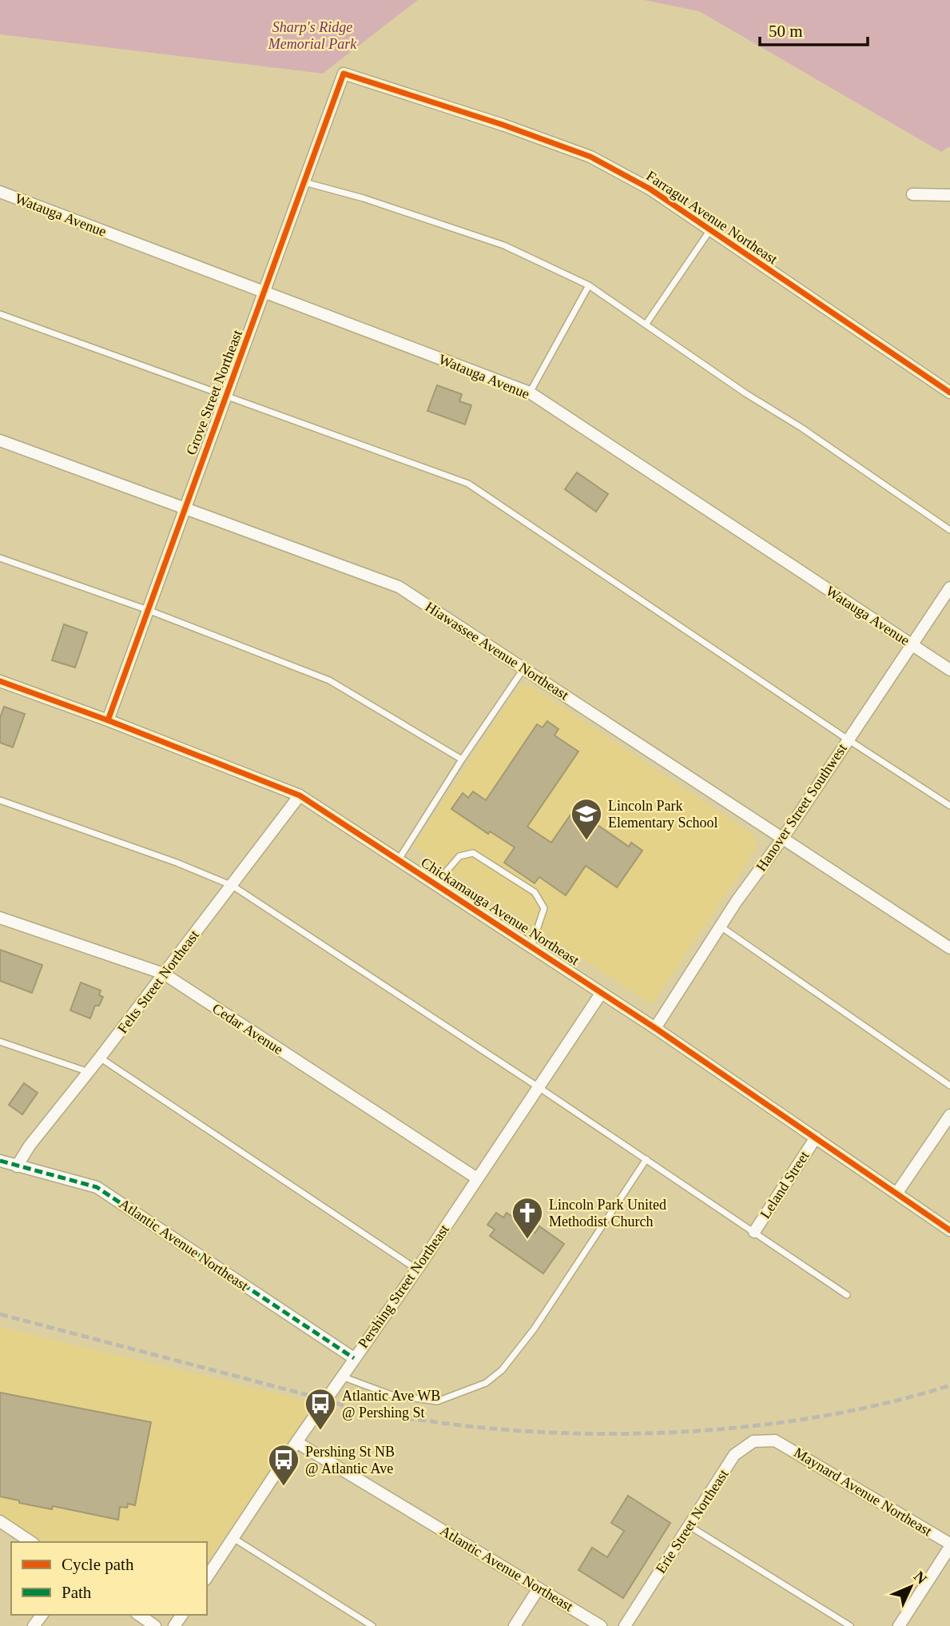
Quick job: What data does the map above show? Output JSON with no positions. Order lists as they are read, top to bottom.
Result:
{
  "streets": {
    "street": [
      "Watauga Avenue",
      "Farragut Avenue Northeast",
      "Grove Street Northeast",
      "Hiawassee Avenue Northeast",
      "Hanover Street Southwest",
      "Chickamauga Avenue Northeast",
      "Felts Street Northeast",
      "Cedar Avenue",
      "Leland Street",
      "Atlantic Avenue Northeast",
      "Pershing Street Northeast",
      "Maynard Avenue Northeast",
      "Erie Street Northeast"
    ]
  },
  "crossings": [
    ["Watauga Avenue", "Grove Street Northeast"],
    ["Watauga Avenue", "Hanover Street Southwest"],
    ["Farragut Avenue Northeast", "Grove Street Northeast"],
    ["Grove Street Northeast", "Hiawassee Avenue Northeast"],
    ["Grove Street Northeast", "Chickamauga Avenue Northeast"],
    ["Hiawassee Avenue Northeast", "Hanover Street Southwest"],
    ["Hanover Street Southwest", "Chickamauga Avenue Northeast"],
    ["Chickamauga Avenue Northeast", "Felts Street Northeast"],
    ["Chickamauga Avenue Northeast", "Leland Street"],
    ["Chickamauga Avenue Northeast", "Pershing Street Northeast"],
    ["Felts Street Northeast", "Cedar Avenue"],
    ["Felts Street Northeast", "Atlantic Avenue Northeast"],
    ["Cedar Avenue", "Pershing Street Northeast"],
    ["Atlantic Avenue Northeast", "Pershing Street Northeast"],
    ["Maynard Avenue Northeast", "Erie Street Northeast"]
  ],
  "parks": ["Sharp's Ridge Memorial Park"],
  "places": {
    "school or university": ["Lincoln Park Elementary School"],
    "church": ["Lincoln Park United Methodist Church"],
    "bus stop": ["Atlantic Ave WB @ Pershing St", "Pershing St NB @ Atlantic Ave"]
  },
  "legend": ["Cycle path", "Path"],
  "scale_bar": "50 m",
  "north": "top right"
}
